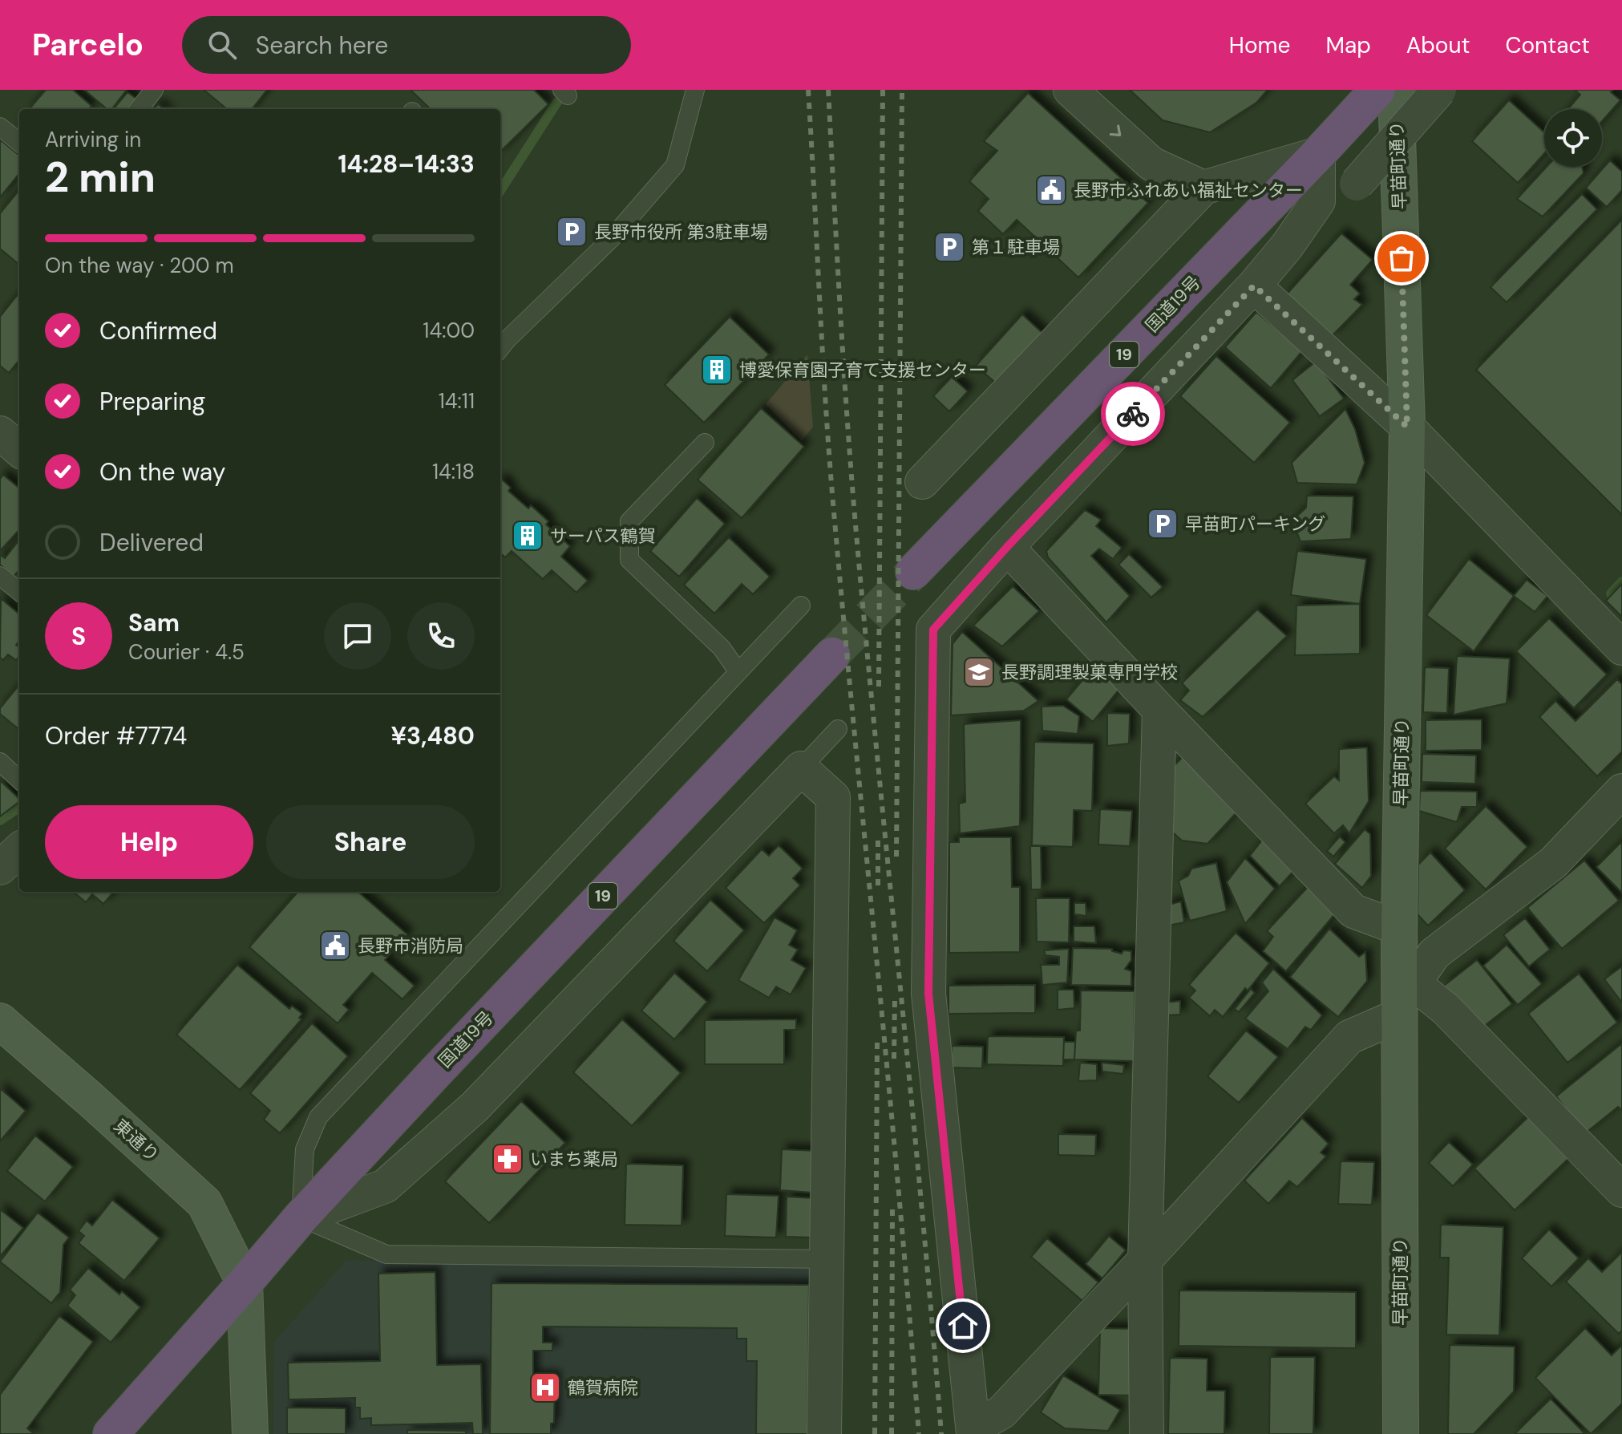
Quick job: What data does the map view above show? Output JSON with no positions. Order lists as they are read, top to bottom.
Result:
{
  "streets": {
    "highway": ["国道19号", "19"],
    "street": ["早苗町通り", "東通り"]
  },
  "crossings": [
    ["国道19号", "東通り"]
  ],
  "places": {
    "public building": ["長野市ふれあい福祉センター", "長野市消防局"],
    "parking": ["長野市役所 第3駐車場", "第１駐車場", "早苗町パーキング"],
    "building": ["博愛保育園子育て支援センター", "サーパス鶴賀"],
    "school or university": ["長野調理製菓専門学校"],
    "pharmacy": ["いまち薬局"],
    "hospital": ["鶴賀病院"]
  },
  "page": {
    "header": "Parcelo",
    "search": "Search here",
    "nav": [
      "Home",
      "Map",
      "About",
      "Contact"
    ],
    "heading": ["2 min", "Arriving in", "14:28–14:33"],
    "panel": [
      "Sam",
      "Courier · 4.5",
      "Order #7774",
      "¥3,480"
    ],
    "bar": "On the way · 200 m",
    "list": [
      ["Confirmed", "14:00"],
      ["Preparing", "14:11"],
      ["On the way", "14:18"],
      "Delivered"
    ],
    "round": "S",
    "buttons": ["Help", "Share"]
  }
}
